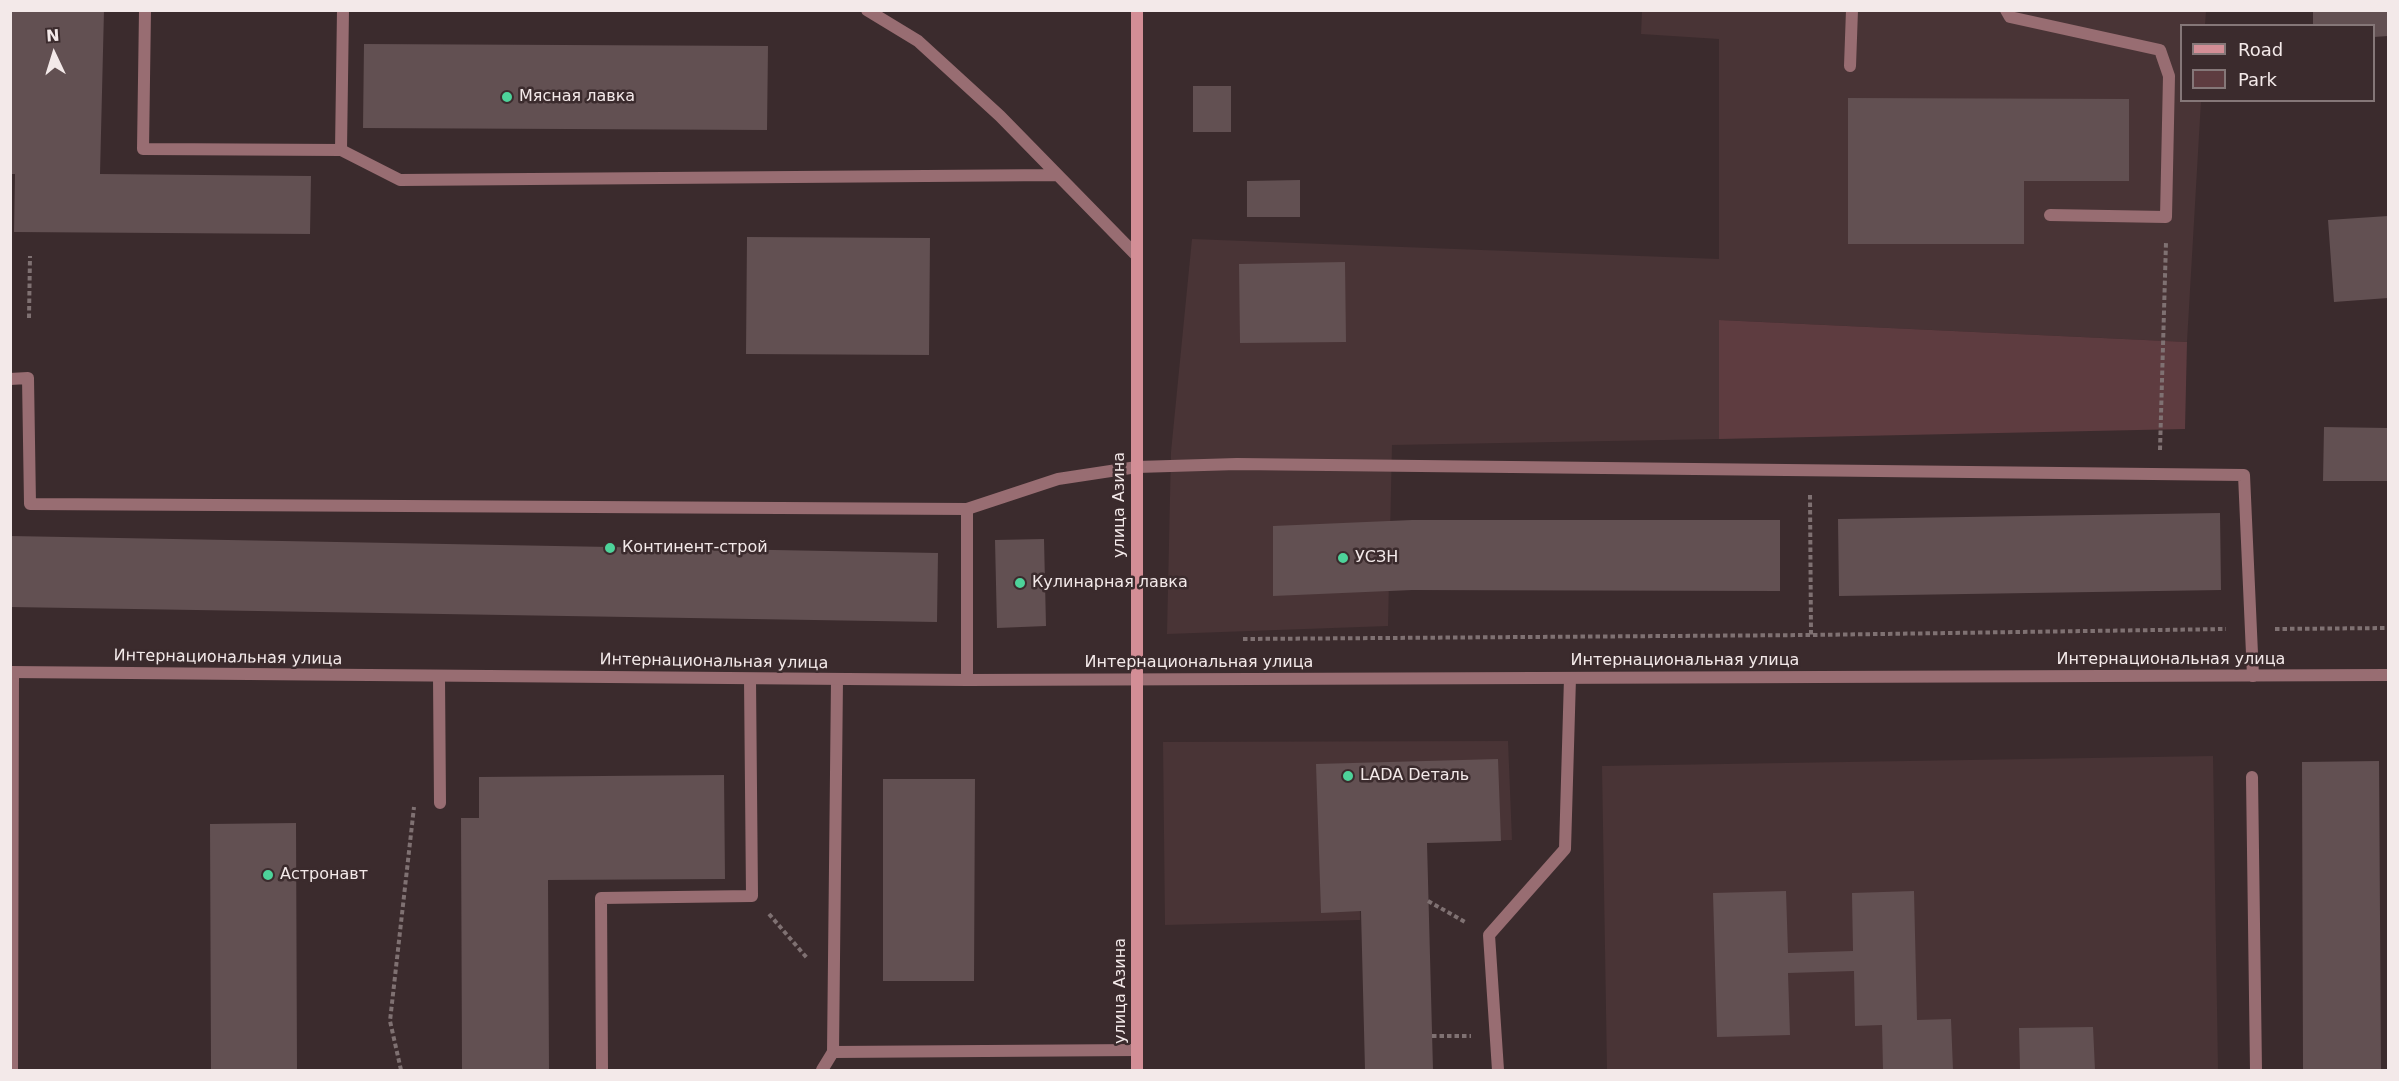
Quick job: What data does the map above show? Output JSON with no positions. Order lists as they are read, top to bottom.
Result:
{
  "streets": {
    "main road": ["улица Азина"],
    "street": ["Интернациональная улица"]
  },
  "crossings": [
    ["улица Азина", "Интернациональная улица"]
  ],
  "places": [
    "Мясная лавка",
    "Континент-строй",
    "УСЗН",
    "Кулинарная лавка",
    "LADA Dеталь",
    "Астронавт"
  ],
  "legend": ["Road", "Park"],
  "north": "top"
}
